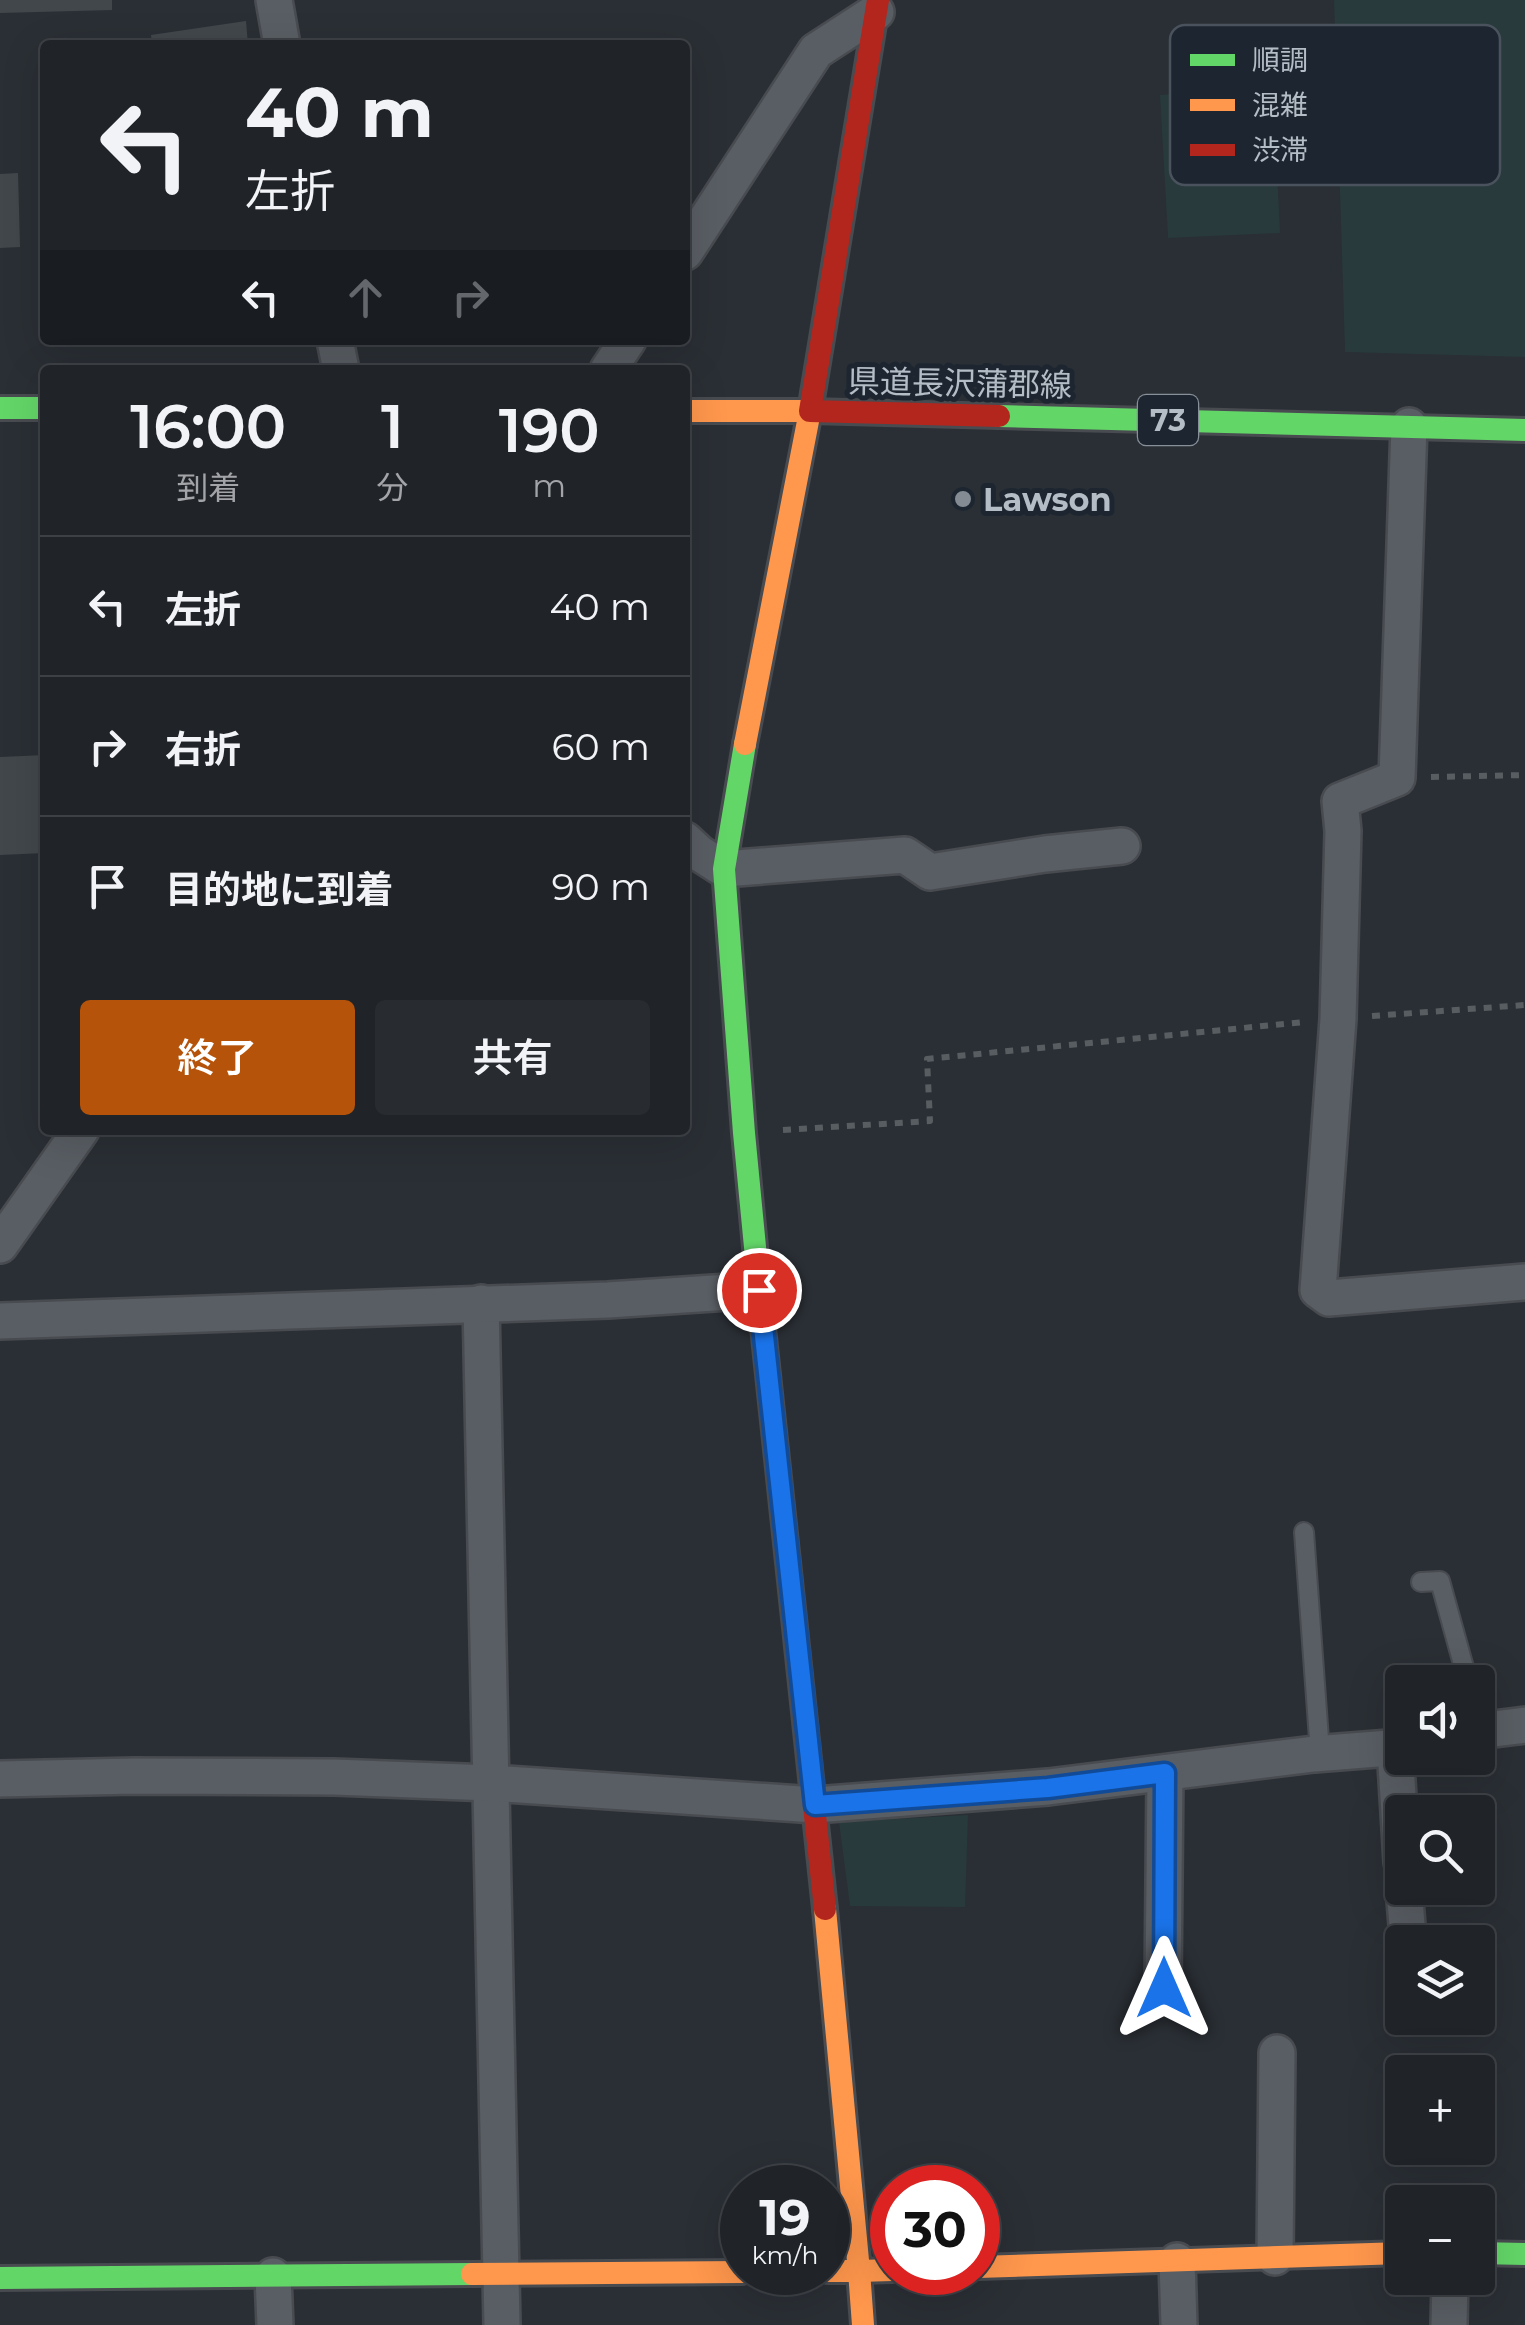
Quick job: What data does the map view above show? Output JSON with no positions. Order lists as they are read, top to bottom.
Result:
{
  "streets": {
    "street": ["県道長沢蒲郡線", "73"]
  },
  "places": ["Lawson"],
  "legend": ["順調", "混雑", "渋滞"],
  "page": {
    "turn": ["40 m", "左折"],
    "eta": [
      "16:00",
      "到着",
      "1",
      "分",
      "190",
      "m"
    ],
    "list": [
      {
        "name": "左折",
        "value": "40 m"
      },
      {
        "name": "右折",
        "value": "60 m"
      },
      {
        "name": "目的地に到着",
        "value": "90 m"
      }
    ],
    "buttons": ["終了", "共有"],
    "map_buttons": ["+", "−"],
    "speed": "19 km/h",
    "limit": "30"
  }
}
